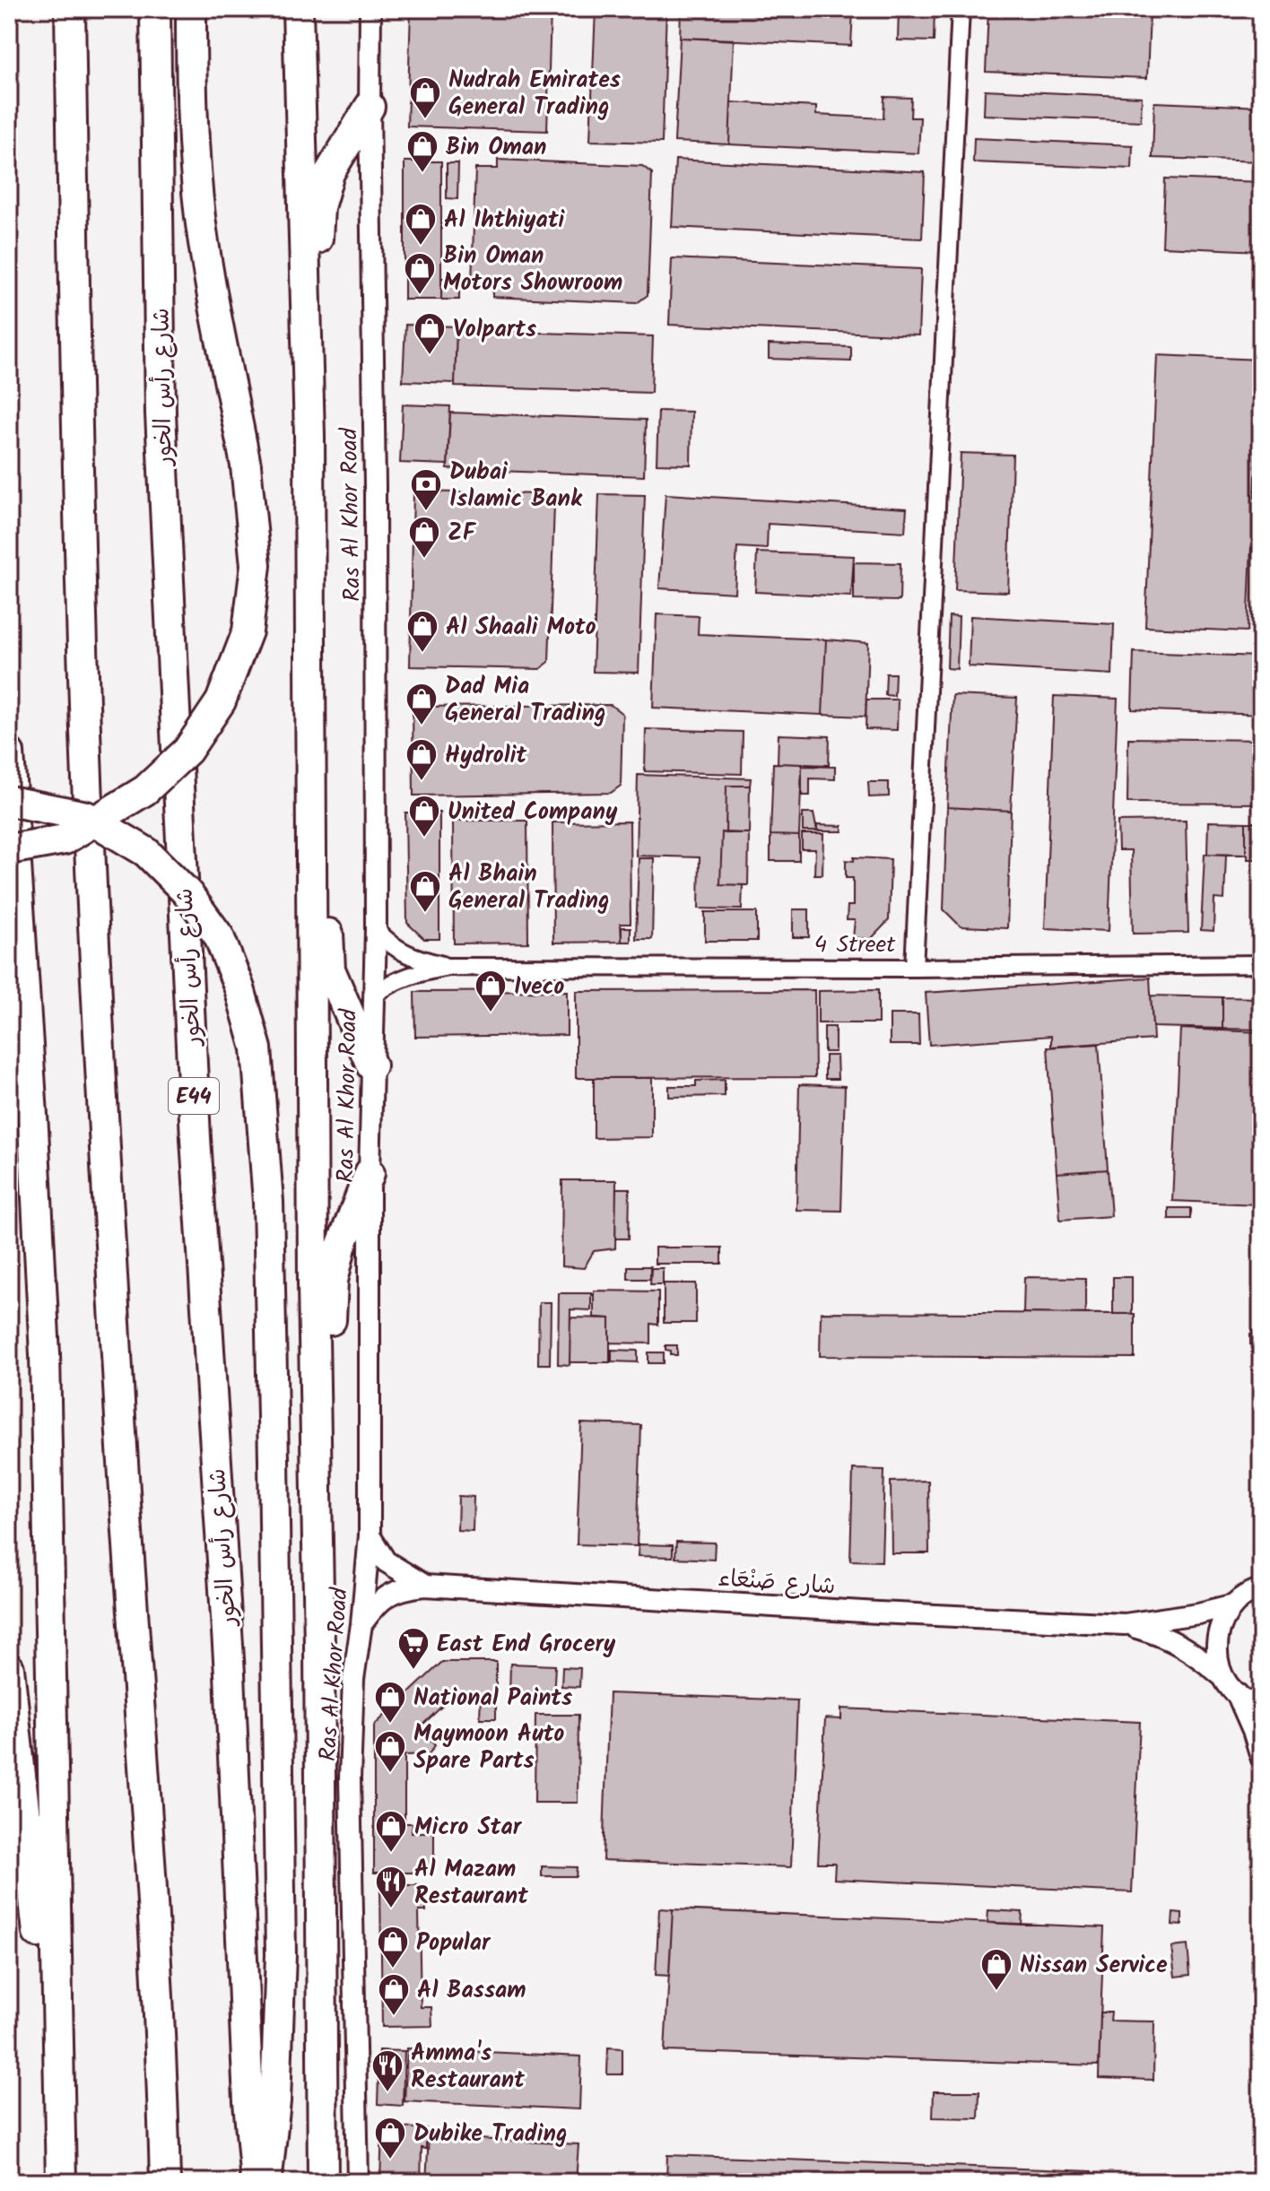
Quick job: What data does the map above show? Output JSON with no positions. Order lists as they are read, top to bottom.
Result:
{
  "streets": {
    "highway": ["شارع رأس الخور", "E44"],
    "street": ["Ras Al Khor Road", "4 Street", "شارع صَنْعَاء"]
  },
  "crossings": [
    ["Ras Al Khor Road", "4 Street"],
    ["Ras Al Khor Road", "شارع صَنْعَاء"]
  ],
  "places": {
    "shop": [
      "Nudrah Emirates General Trading",
      "Bin Oman",
      "Al Ihthiyati",
      "Bin Oman Motors Showroom",
      "Volparts",
      "ZF",
      "Al Shaali Moto",
      "Dad Mia General Trading",
      "Hydrolit",
      "United Company",
      "Al Bhain General Trading",
      "Iveco",
      "National Paints",
      "Maymoon Auto Spare Parts",
      "Micro Star",
      "Popular",
      "Nissan Service",
      "Al Bassam",
      "Dubike Trading"
    ],
    "bank": ["Dubai Islamic Bank"],
    "supermarket": ["East End Grocery"],
    "restaurant": ["Al Mazam Restaurant", "Amma's Restaurant"]
  }
}
